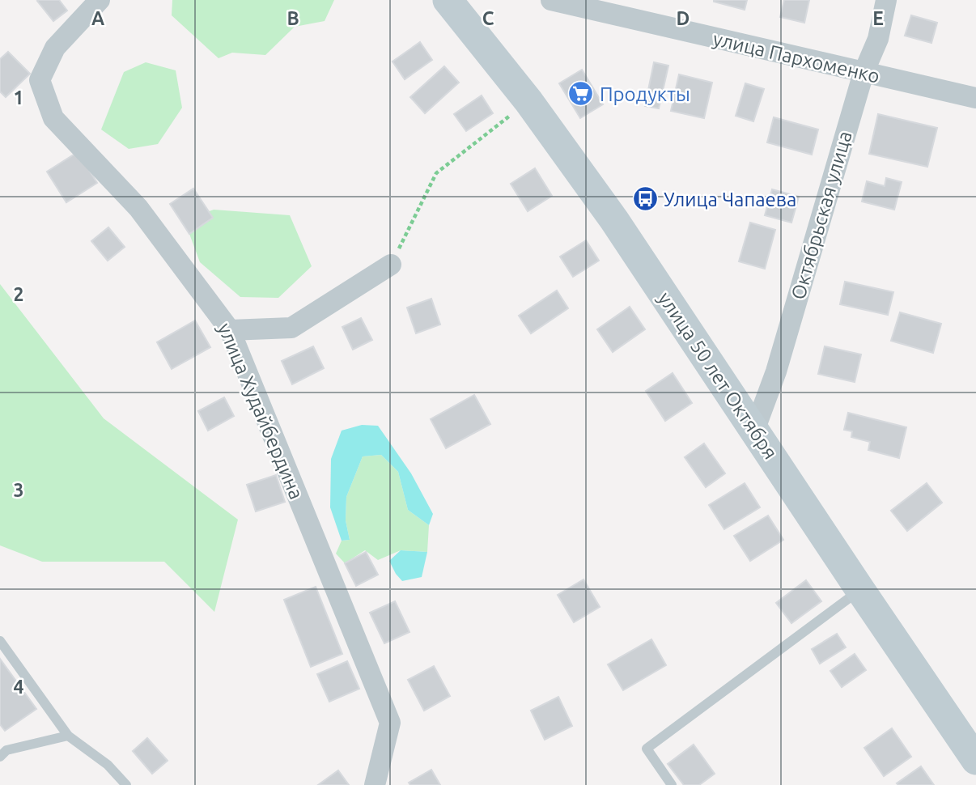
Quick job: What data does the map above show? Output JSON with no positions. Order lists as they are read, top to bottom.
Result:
{
  "streets": {
    "main road": ["улица 50 лет Октября"],
    "street": ["улица Пархоменко", "Октябрьская улица", "улица Худайбердина"]
  },
  "crossings": [
    ["улица Пархоменко", "Октябрьская улица"],
    ["Октябрьская улица", "улица 50 лет Октября"]
  ],
  "places": {
    "supermarket": ["Продукты"],
    "bus stop": ["Улица Чапаева"]
  },
  "grid": {
    "columns": [
      "A",
      "B",
      "C",
      "D",
      "E"
    ],
    "rows": [
      "1",
      "2",
      "3",
      "4"
    ]
  }
}
